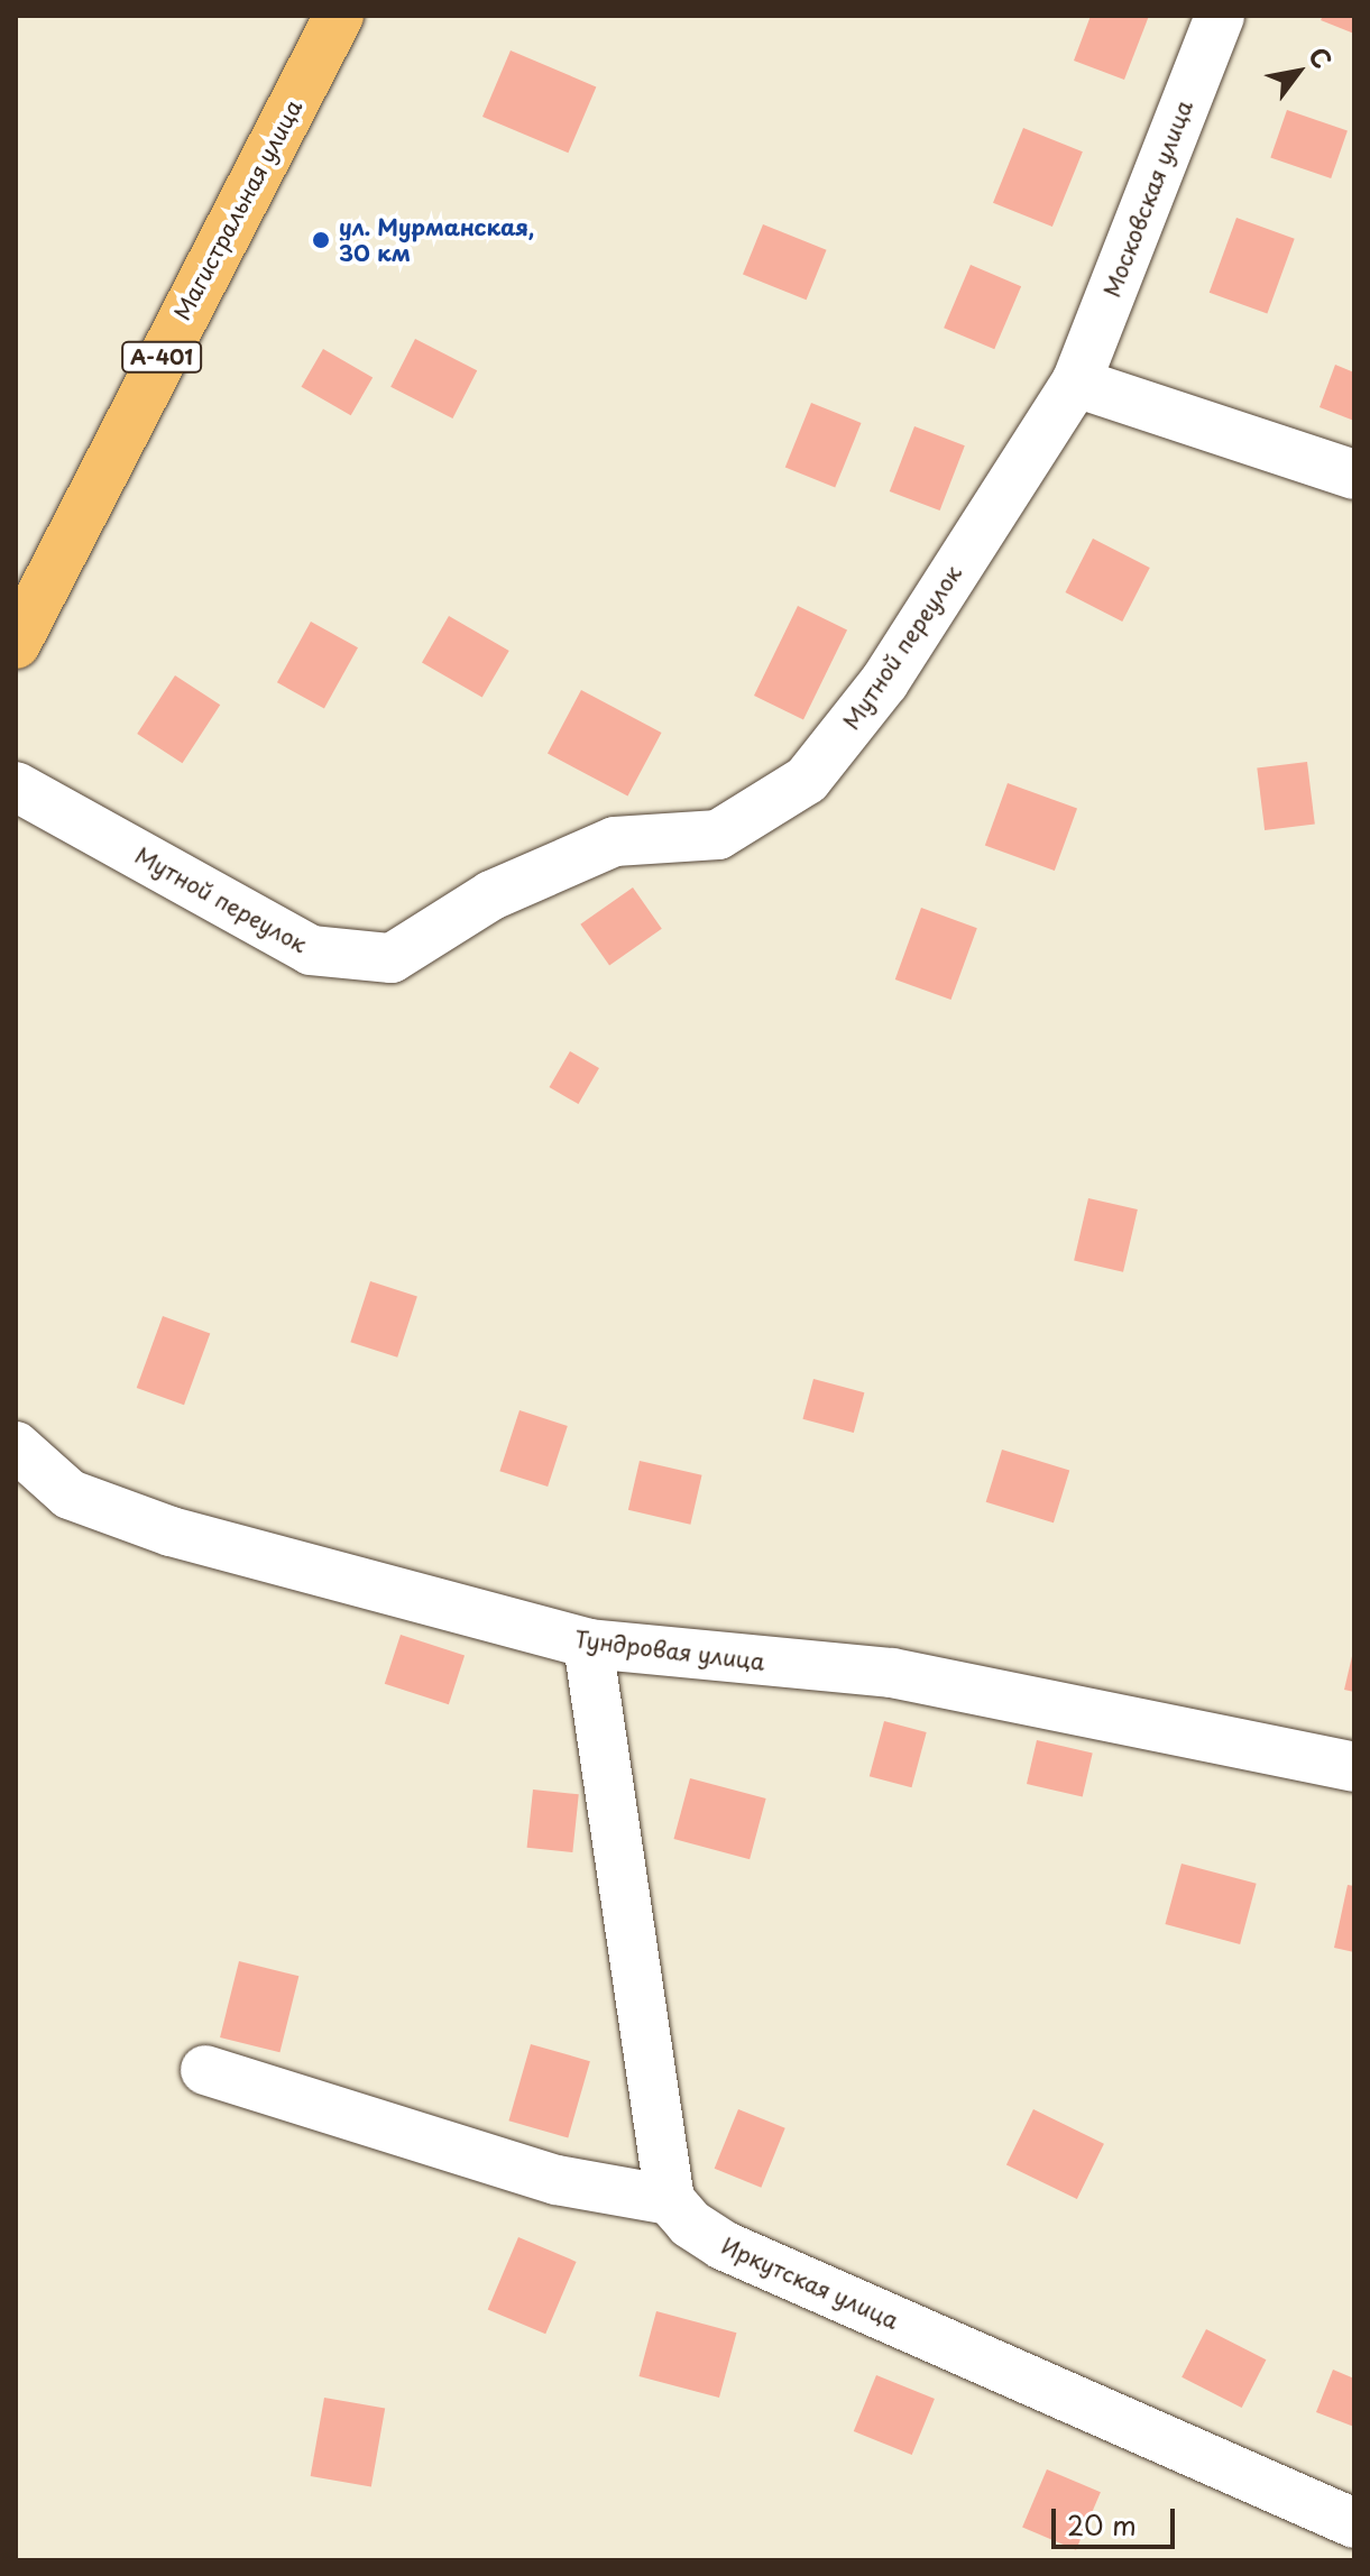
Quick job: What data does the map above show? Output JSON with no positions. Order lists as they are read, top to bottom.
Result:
{
  "streets": {
    "main road": ["Магистральная улица", "А-401"],
    "street": [
      "Московская улица",
      "Мутной переулок",
      "Тундровая улица",
      "Иркутская улица"
    ]
  },
  "crossings": [
    ["Московская улица", "Мутной переулок"]
  ],
  "places": ["ул. Мурманская, 30 км"],
  "scale_bar": "20 m",
  "north": "top right"
}
